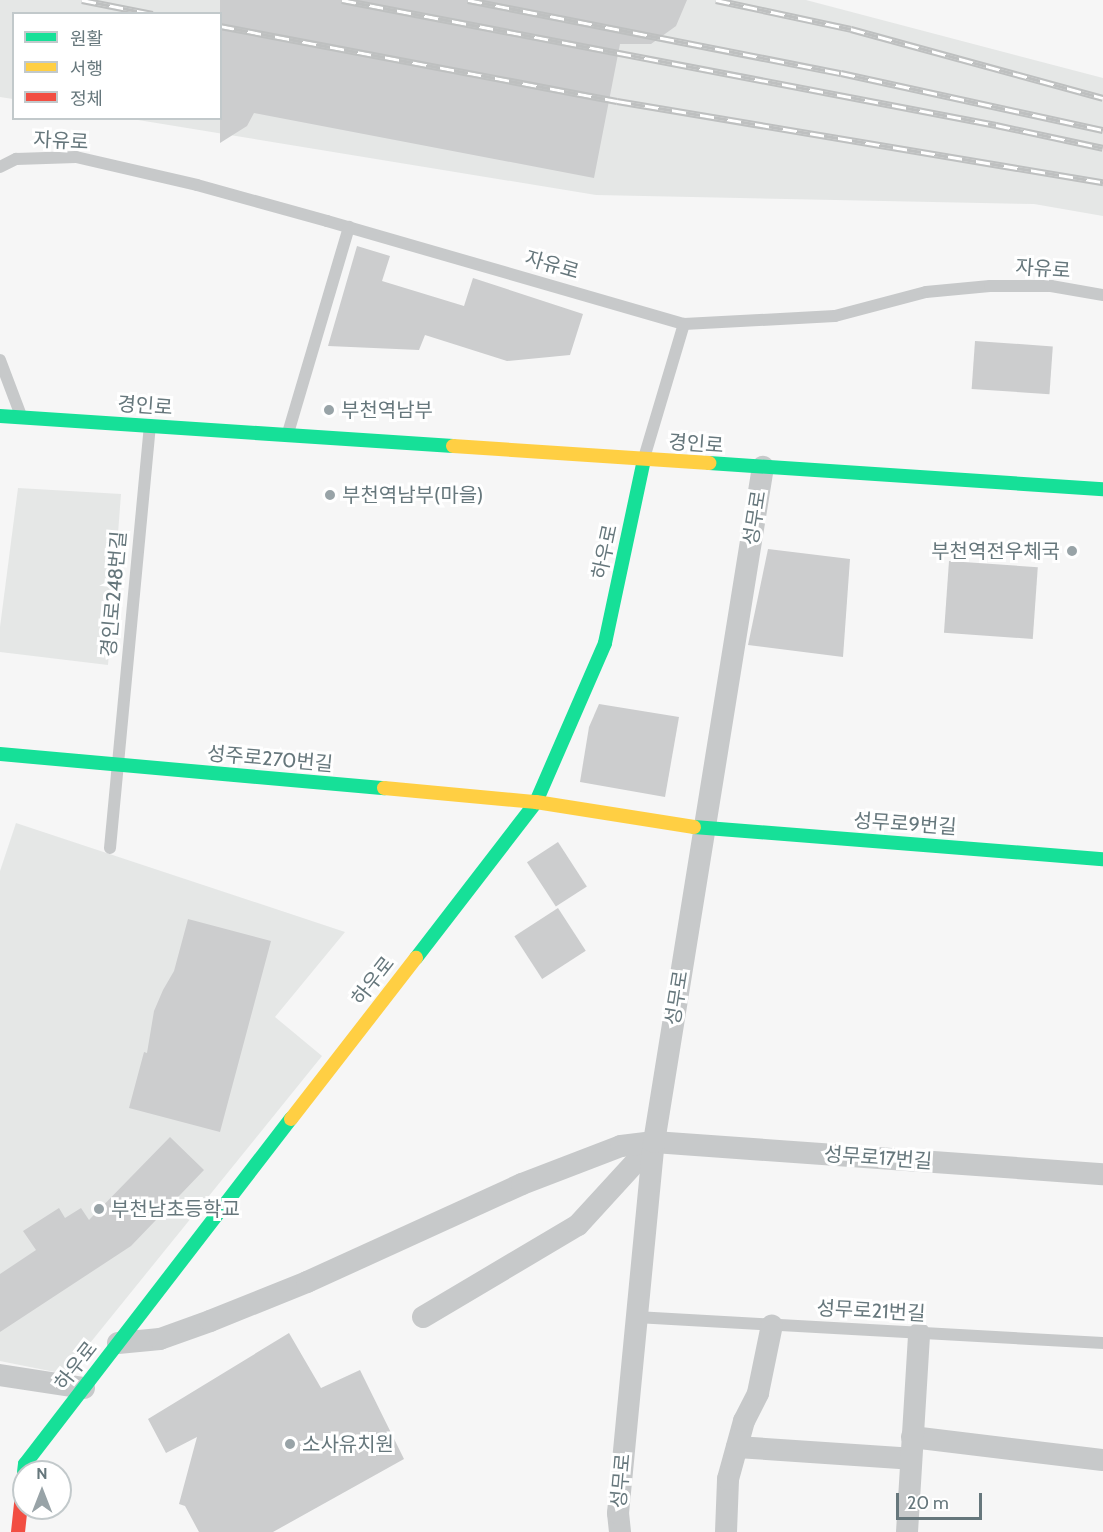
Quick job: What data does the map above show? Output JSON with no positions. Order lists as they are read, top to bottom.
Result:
{
  "streets": {
    "street": [
      "경인로",
      "성무로",
      "하우로",
      "성주로270번길",
      "성무로9번길",
      "성무로17번길"
    ],
    "lane": ["자유로", "경인로248번길", "성무로21번길"]
  },
  "crossings": [
    ["경인로", "성무로"],
    ["경인로", "하우로"],
    ["경인로", "경인로248번길"],
    ["성무로", "성주로270번길"],
    ["성무로", "성무로9번길"],
    ["성무로", "성무로17번길"],
    ["성무로", "성무로21번길"],
    ["하우로", "성주로270번길"],
    ["하우로", "성무로17번길"],
    ["경인로248번길", "성주로270번길"],
    ["성주로270번길", "성무로9번길"]
  ],
  "places": [
    "부천역남부",
    "부천역남부(마을)",
    "부천역전우체국",
    "부천남초등학교",
    "소사유치원"
  ],
  "legend": ["원활", "서행", "정체"],
  "scale_bar": "20 m",
  "north": "top"
}
